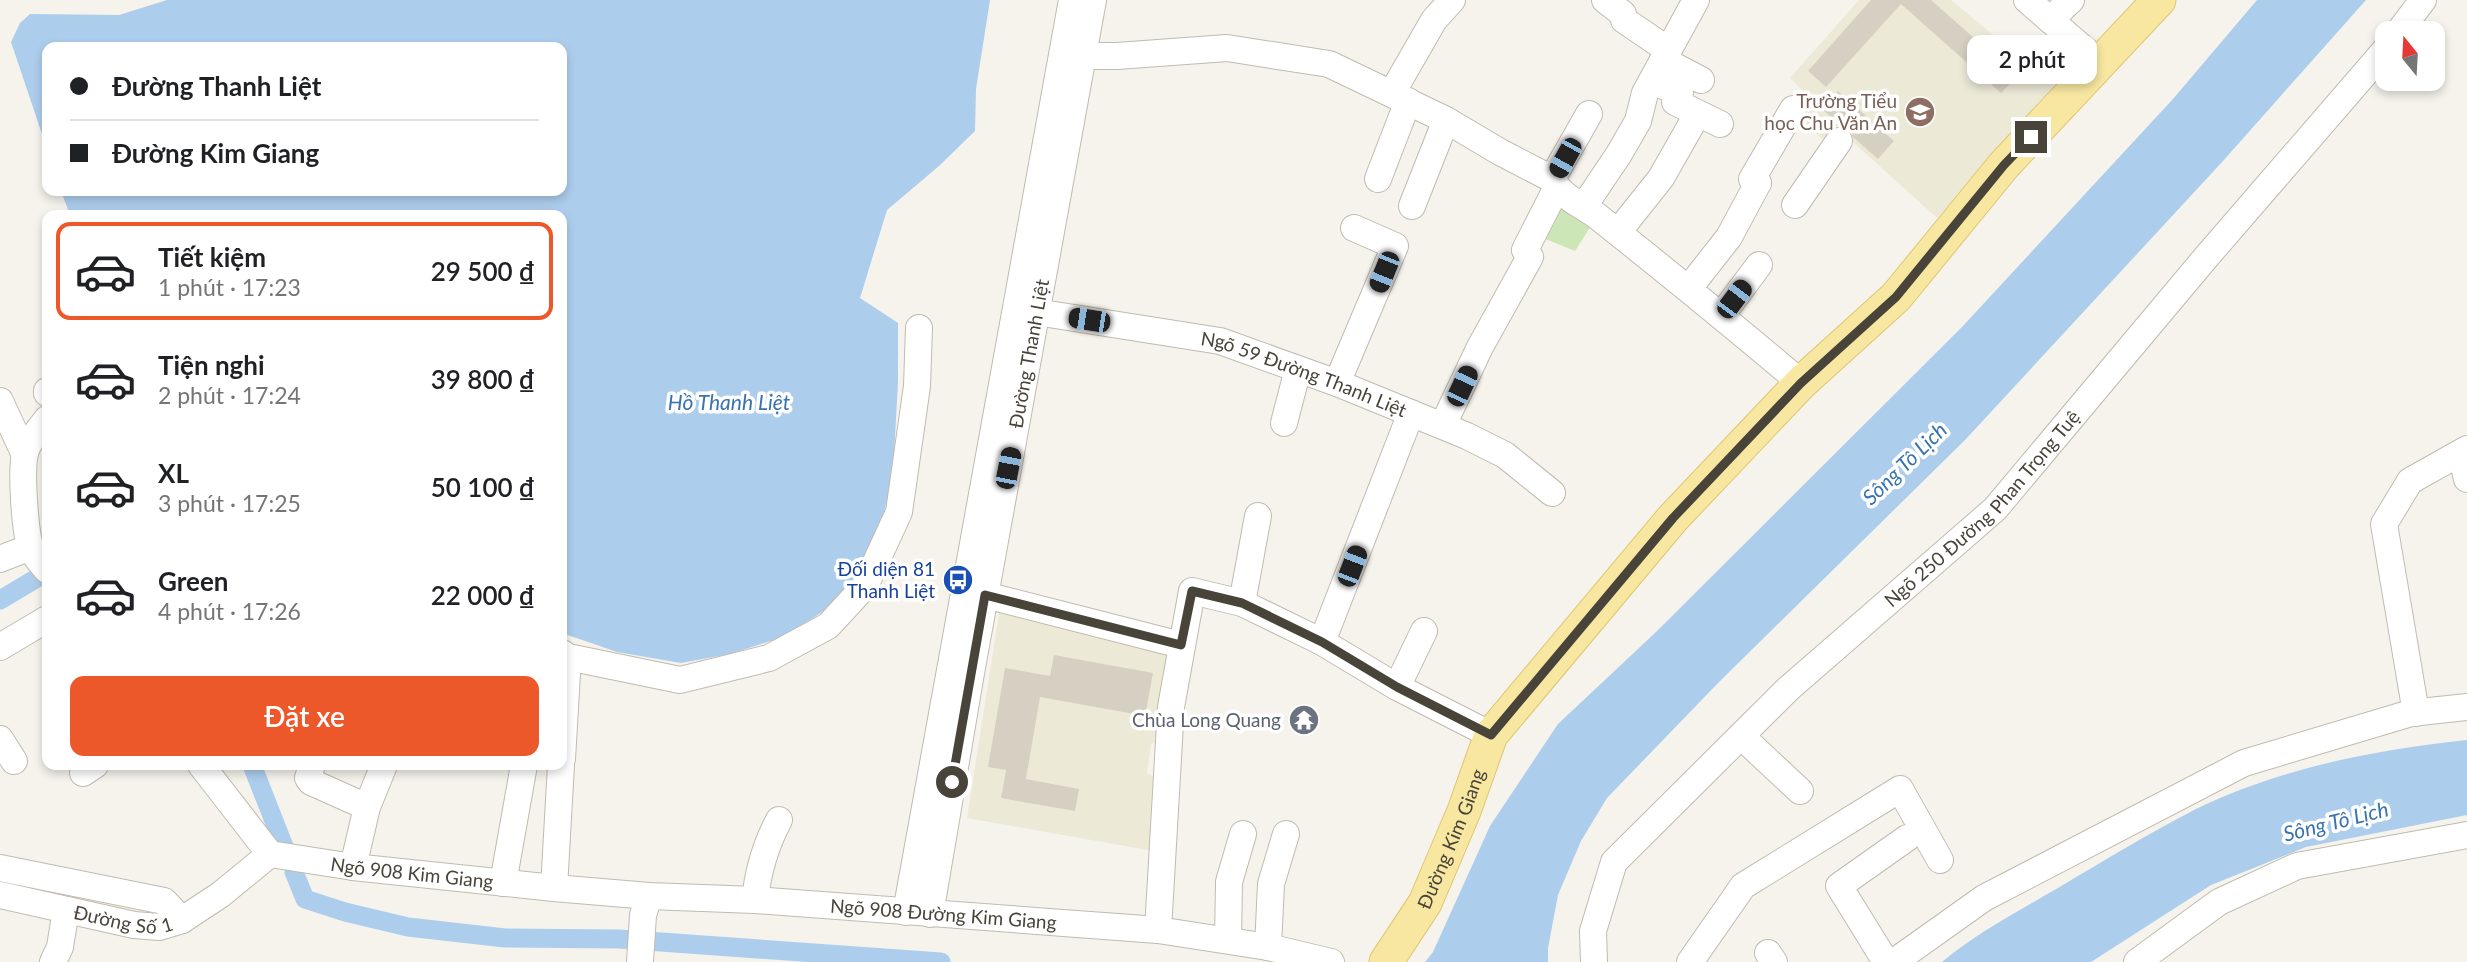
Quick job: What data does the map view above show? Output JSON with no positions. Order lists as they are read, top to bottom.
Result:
{
  "streets": {
    "main road": ["Đường Kim Giang"],
    "street": [
      "Đường Thanh Liệt",
      "Ngõ 59 Đường Thanh Liệt",
      "Ngõ 250 Đường Phan Trọng Tuệ",
      "Ngõ 908 Kim Giang",
      "Ngõ 908 Đường Kim Giang",
      "Đường Số 1"
    ]
  },
  "crossings": [
    ["Đường Thanh Liệt", "Ngõ 59 Đường Thanh Liệt"],
    ["Đường Thanh Liệt", "Ngõ 908 Đường Kim Giang"],
    ["Ngõ 908 Kim Giang", "Ngõ 908 Đường Kim Giang"]
  ],
  "water": ["Hồ Thanh Liệt", "Sông Tô Lịch"],
  "places": {
    "school or university": ["Trường Tiểu học Chu Văn An"],
    "bus stop": ["Đối diện 81 Thanh Liệt"],
    "temple": ["Chùa Long Quang"]
  },
  "north": "top",
  "page": {
    "bubble": "2 phút",
    "banner": ["Đường Thanh Liệt", "Đường Kim Giang"],
    "list": [
      {
        "name": "Tiết kiệm",
        "note": "1 phút · 17:23",
        "value": "29 500 ₫"
      },
      {
        "name": "Tiện nghi",
        "note": "2 phút · 17:24",
        "value": "39 800 ₫"
      },
      {
        "name": "XL",
        "note": "3 phút · 17:25",
        "value": "50 100 ₫"
      },
      {
        "name": "Green",
        "note": "4 phút · 17:26",
        "value": "22 000 ₫"
      }
    ],
    "buttons": "Đặt xe"
  }
}
